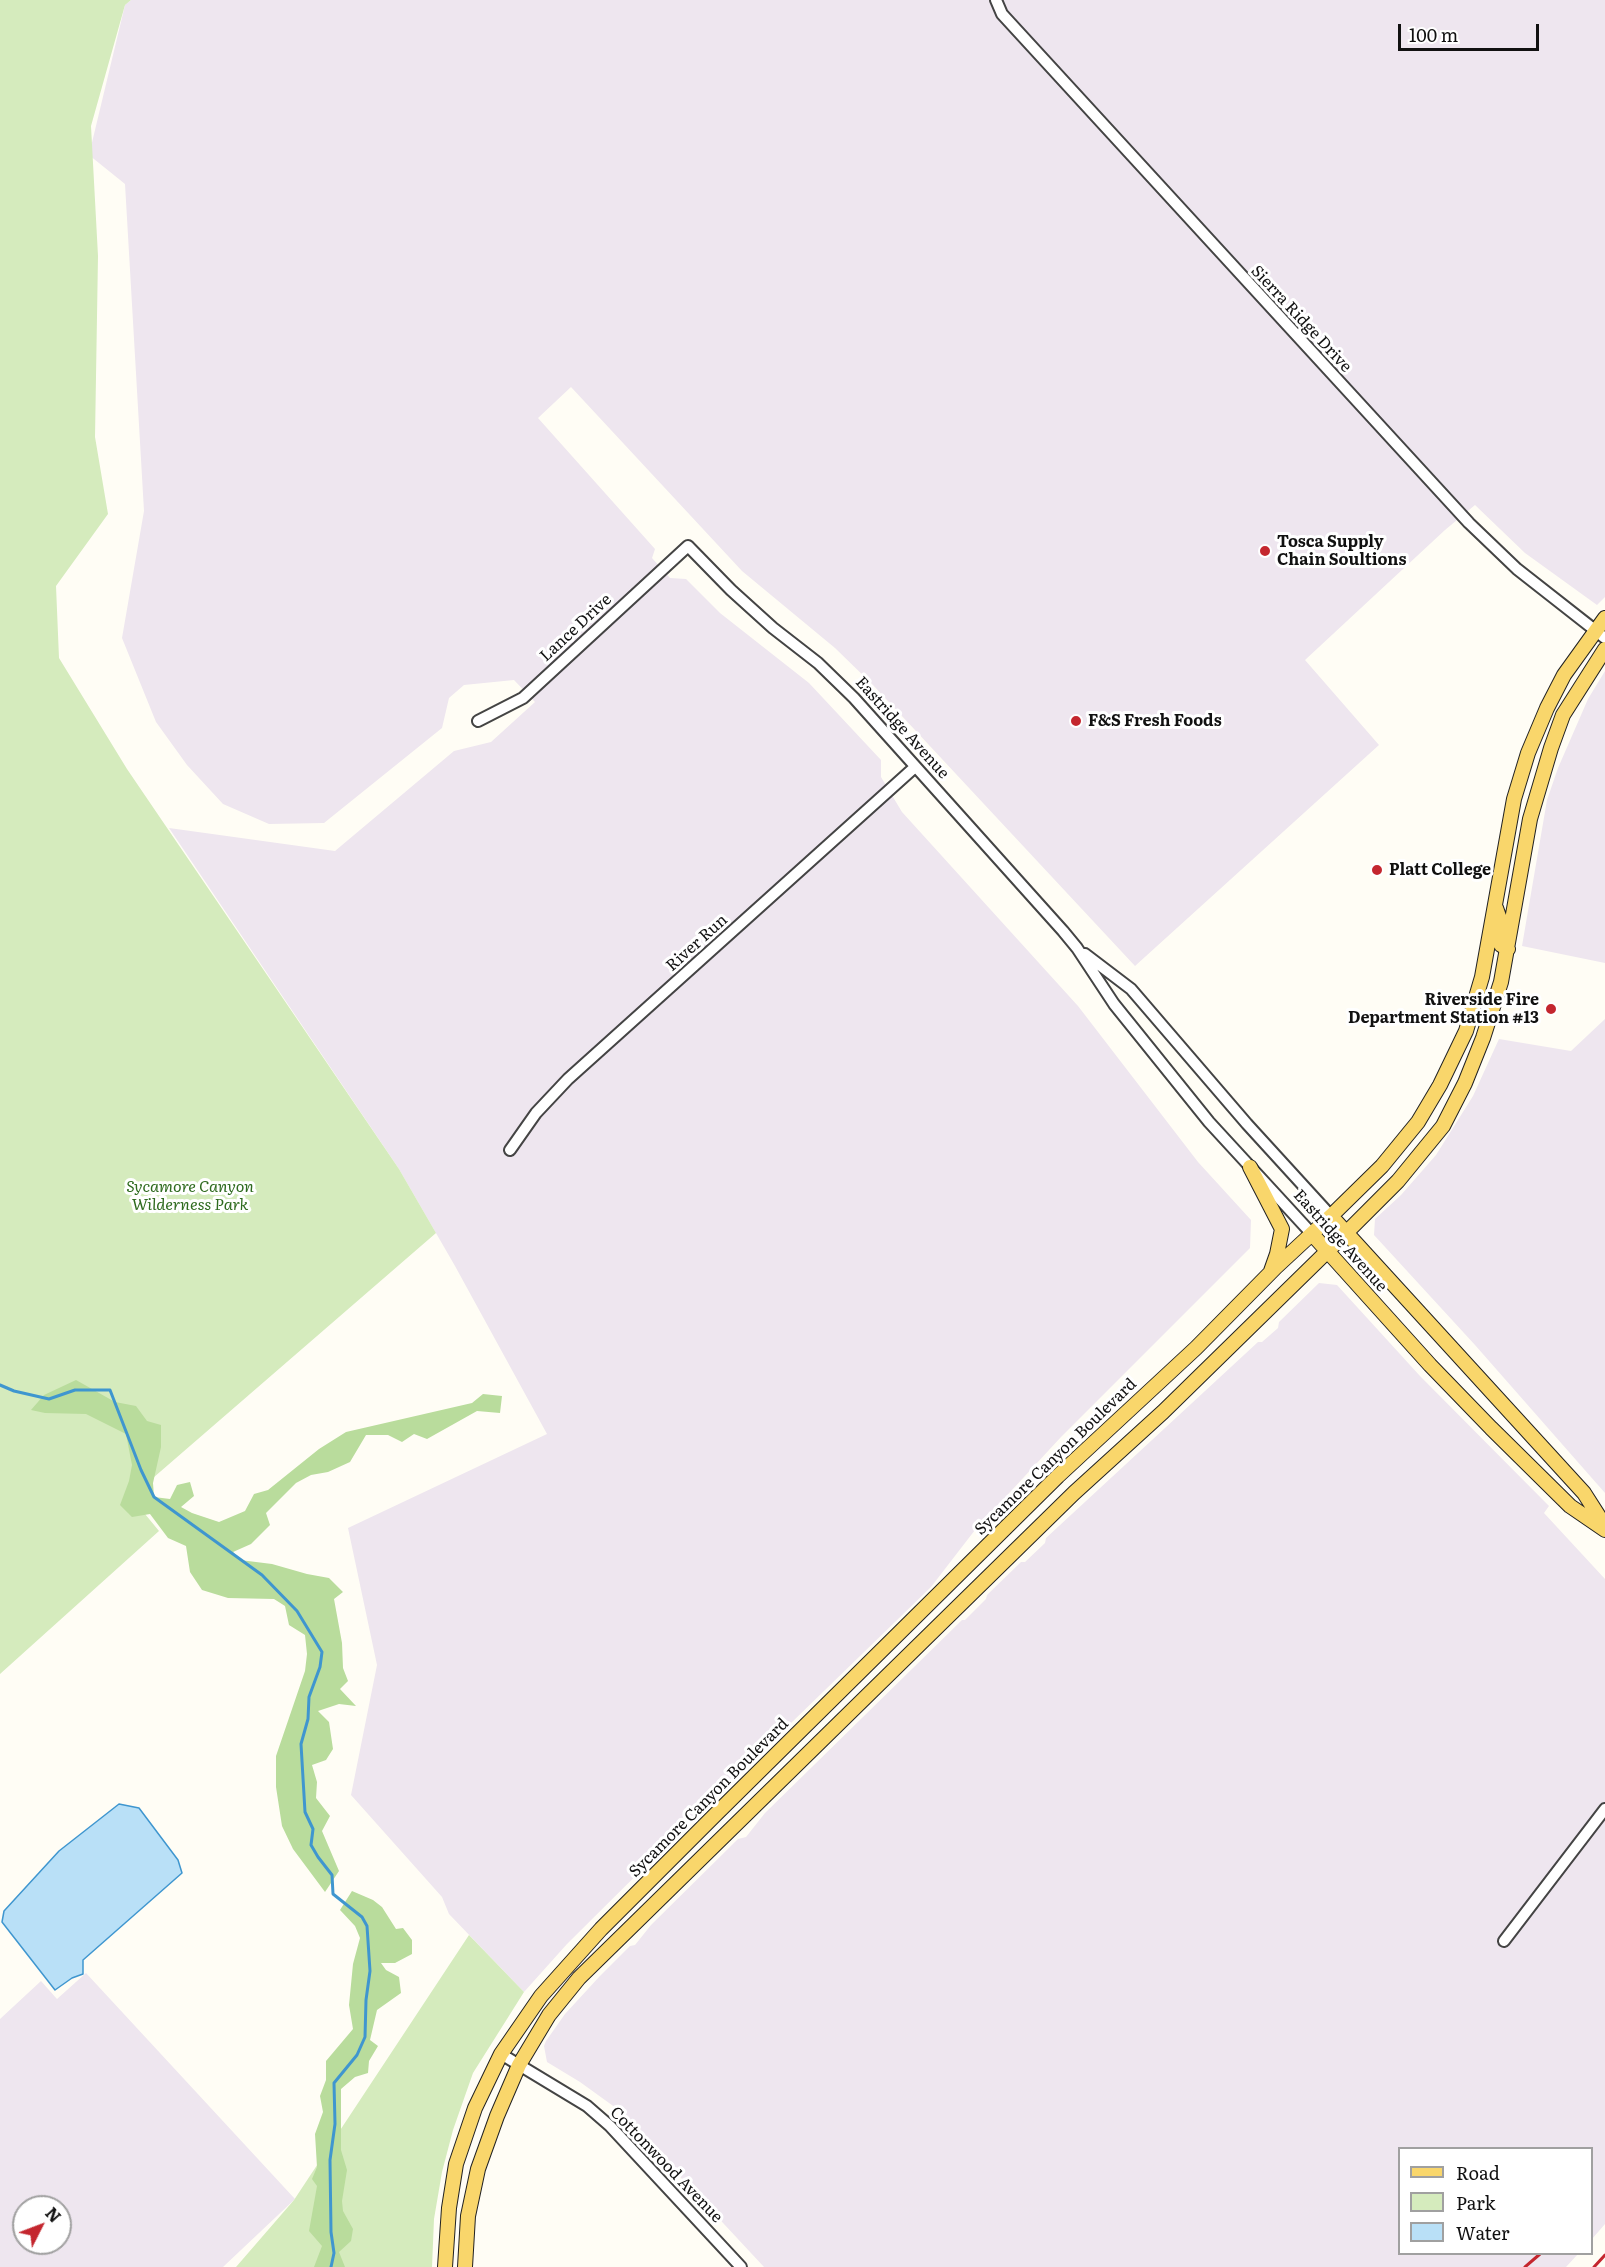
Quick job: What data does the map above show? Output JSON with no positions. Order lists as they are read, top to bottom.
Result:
{
  "streets": {
    "main road": ["Eastridge Avenue", "Sycamore Canyon Boulevard"],
    "street": [
      "Sierra Ridge Drive",
      "Lance Drive",
      "River Run",
      "Cottonwood Avenue"
    ]
  },
  "crossings": [
    ["Sierra Ridge Drive", "Sycamore Canyon Boulevard"],
    ["Lance Drive", "Eastridge Avenue"],
    ["Eastridge Avenue", "River Run"],
    ["Eastridge Avenue", "Sycamore Canyon Boulevard"],
    ["Sycamore Canyon Boulevard", "Cottonwood Avenue"]
  ],
  "parks": ["Sycamore Canyon Wilderness Park"],
  "places": [
    "Tosca Supply Chain Soultions",
    "F&S Fresh Foods",
    "Platt College",
    "Riverside Fire Department Station #13"
  ],
  "legend": ["Road", "Park", "Water"],
  "scale_bar": "100 m",
  "north": "top right"
}
